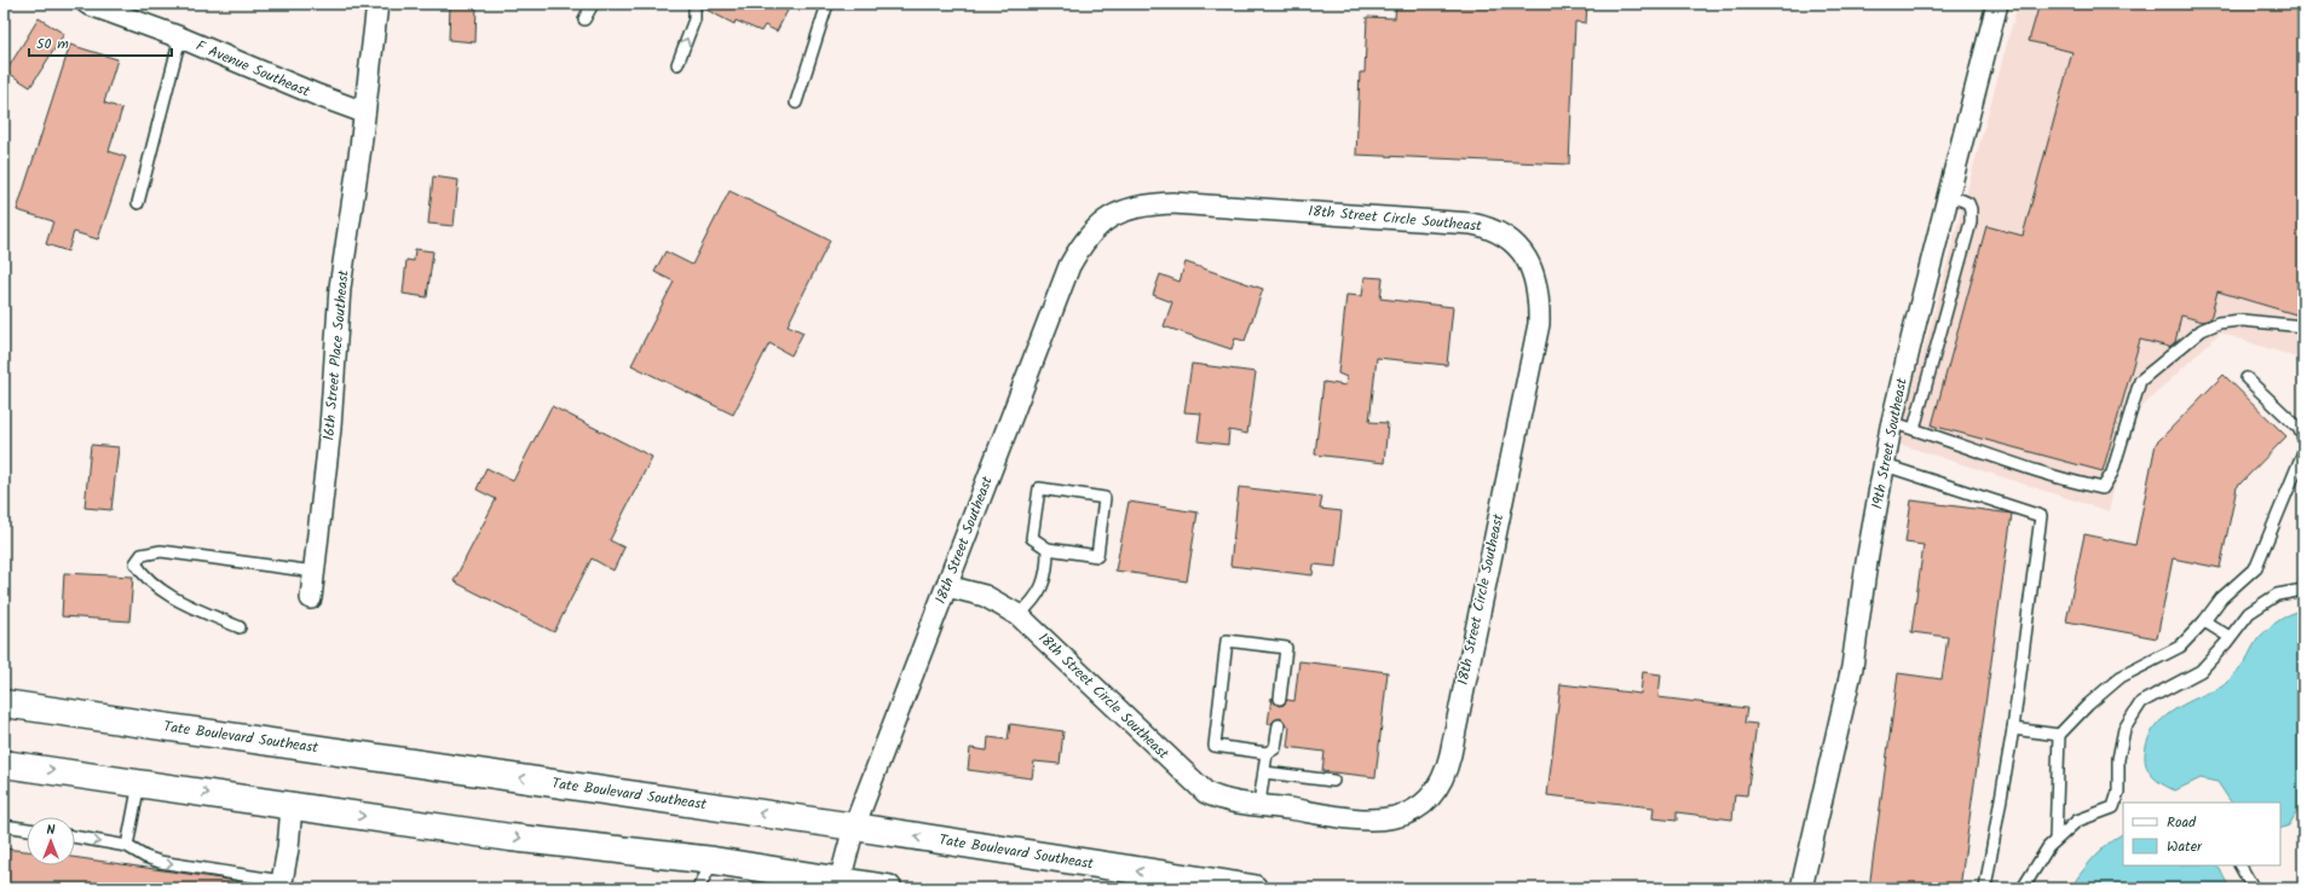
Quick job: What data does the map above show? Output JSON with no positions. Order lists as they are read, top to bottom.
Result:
{
  "streets": {
    "main road": ["Tate Boulevard Southeast"],
    "street": [
      "F Avenue Southeast",
      "18th Street Circle Southeast",
      "16th Street Place Southeast",
      "19th Street Southeast",
      "18th Street Southeast"
    ]
  },
  "crossings": [
    ["F Avenue Southeast", "16th Street Place Southeast"],
    ["18th Street Circle Southeast", "18th Street Southeast"],
    ["18th Street Southeast", "Tate Boulevard Southeast"]
  ],
  "legend": ["Road", "Water"],
  "scale_bar": "50 m",
  "north": "top"
}
